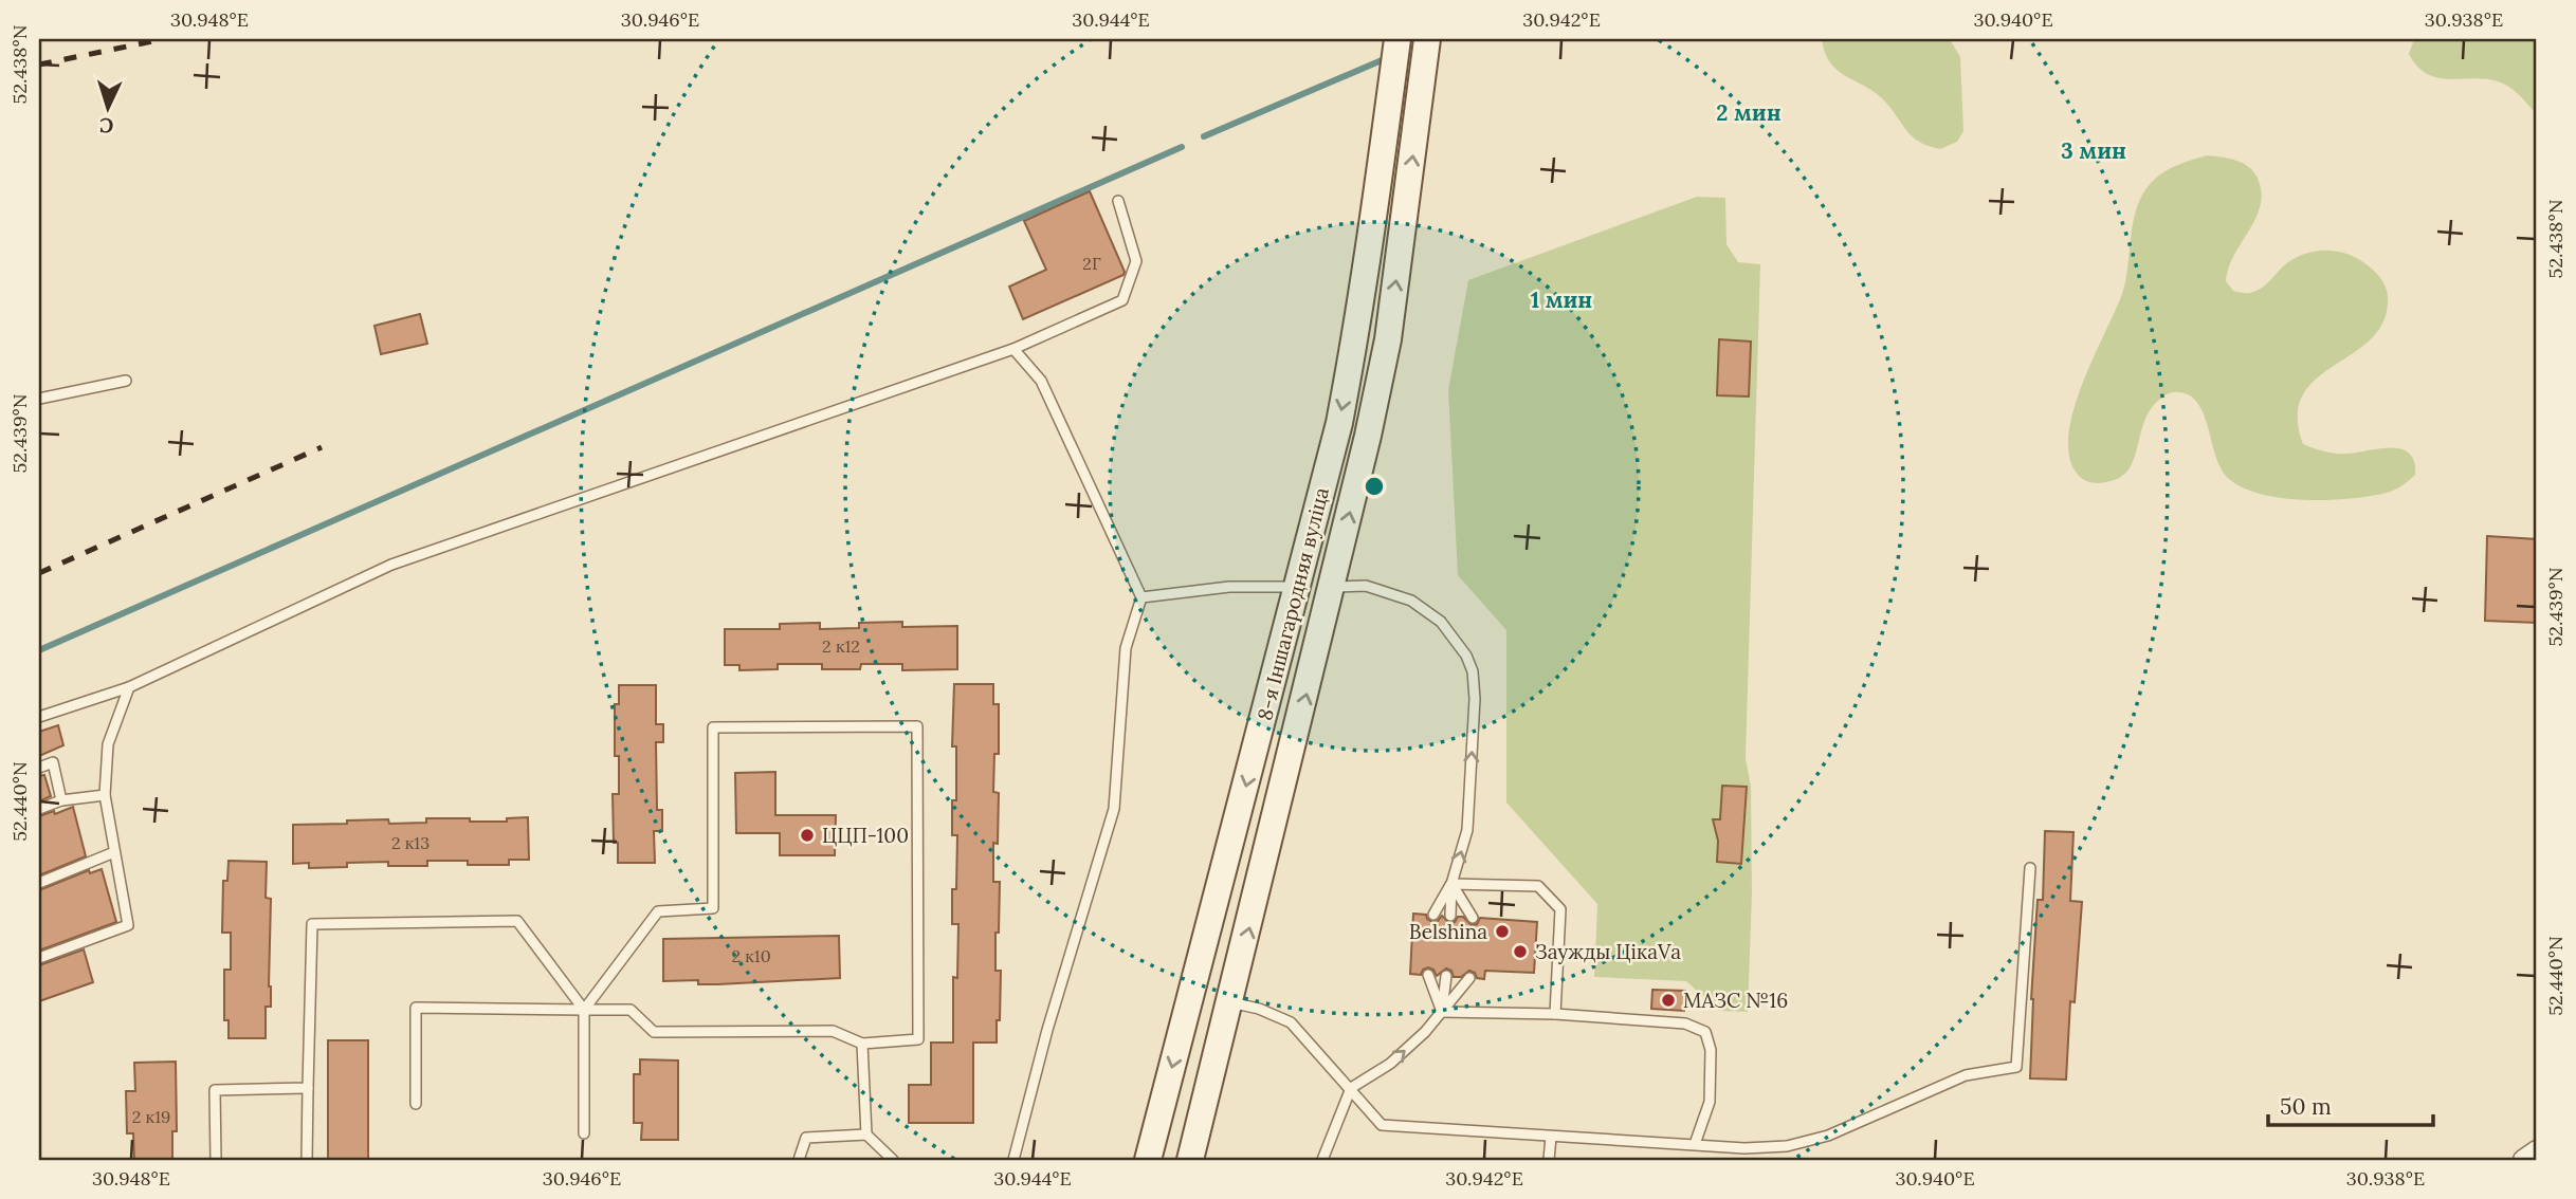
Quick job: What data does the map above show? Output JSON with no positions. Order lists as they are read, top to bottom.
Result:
{
  "streets": {
    "main road": ["8-я Іншагародняя вуліца"]
  },
  "places": [
    "ЦЦП-100",
    "Belshina",
    "Заужды ЦікаVа",
    "МАЗС №16"
  ],
  "house_numbers": [
    "2Г",
    "2 к12",
    "2 к13",
    "2 к10",
    "2 к19"
  ],
  "scale_bar": "50 m",
  "north": "bottom",
  "coordinates": [
    "30.948°E",
    "30.946°E",
    "30.944°E",
    "30.942°E",
    "30.940°E",
    "30.938°E",
    "52.438°N",
    "52.439°N",
    "52.440°N"
  ],
  "rings": ["2 мин", "3 мин", "1 мин"]
}
